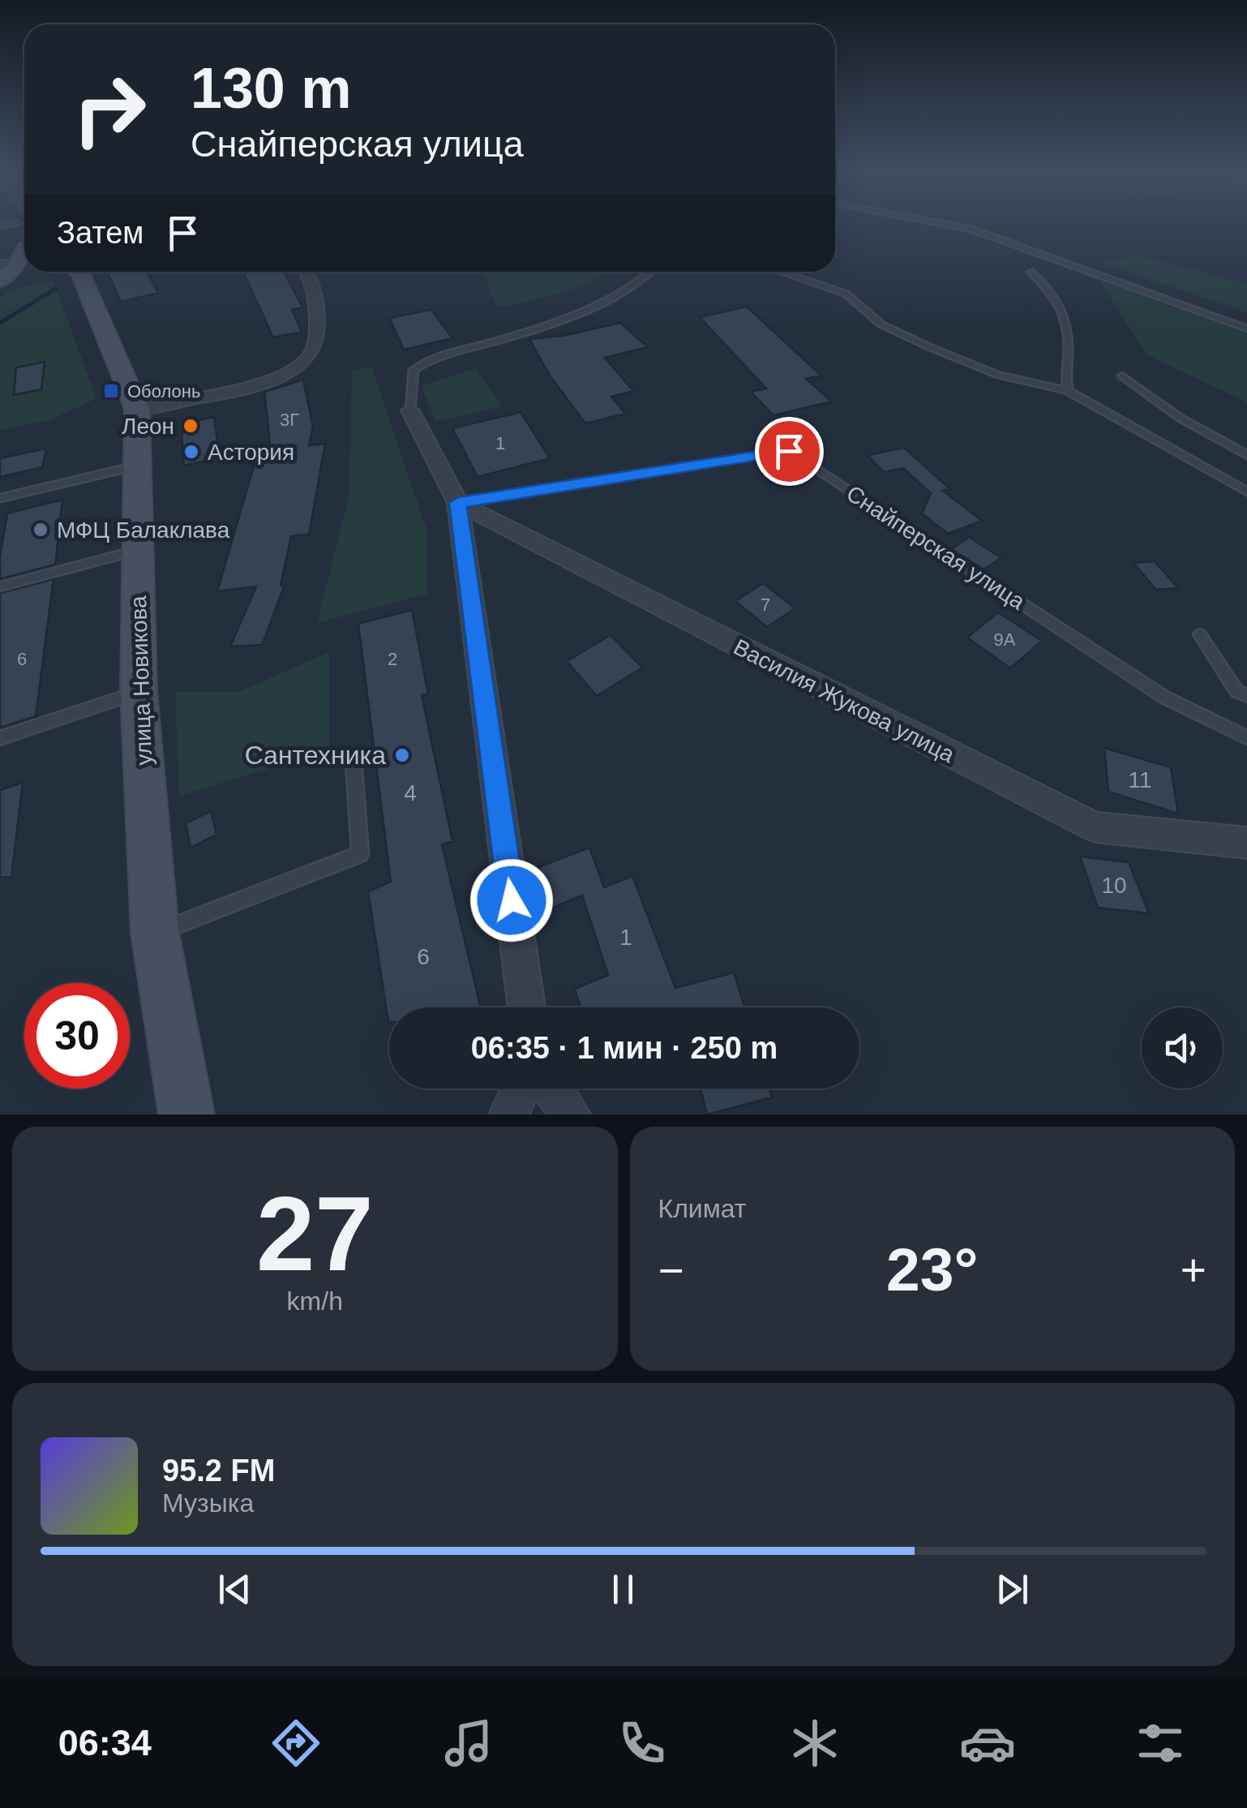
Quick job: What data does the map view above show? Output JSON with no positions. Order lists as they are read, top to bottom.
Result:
{
  "streets": {
    "main road": ["улица Новикова"],
    "street": ["Василия Жукова улица"],
    "lane": ["Снайперская улица"]
  },
  "crossings": [
    ["Снайперская улица", "Василия Жукова улица"]
  ],
  "places": {
    "transit": ["Оболонь"],
    "other": [
      "Леон",
      "Астория",
      "МФЦ Балаклава",
      "Сантехника"
    ]
  },
  "house_numbers": [
    "3Г",
    "1",
    "7",
    "9А",
    "6",
    "2",
    "11",
    "4",
    "10",
    "1",
    "6"
  ],
  "page": {
    "turn": ["130 m", "Снайперская улица"],
    "then": "Затем",
    "limit": "30",
    "trip": "06:35 · 1 мин · 250 m",
    "tile": [
      ["27", "km/h"],
      "Климат"
    ],
    "heat": ["−", "23°", "+"],
    "song": ["95.2 FM", "Музыка"],
    "tabs": "06:34"
  }
}
